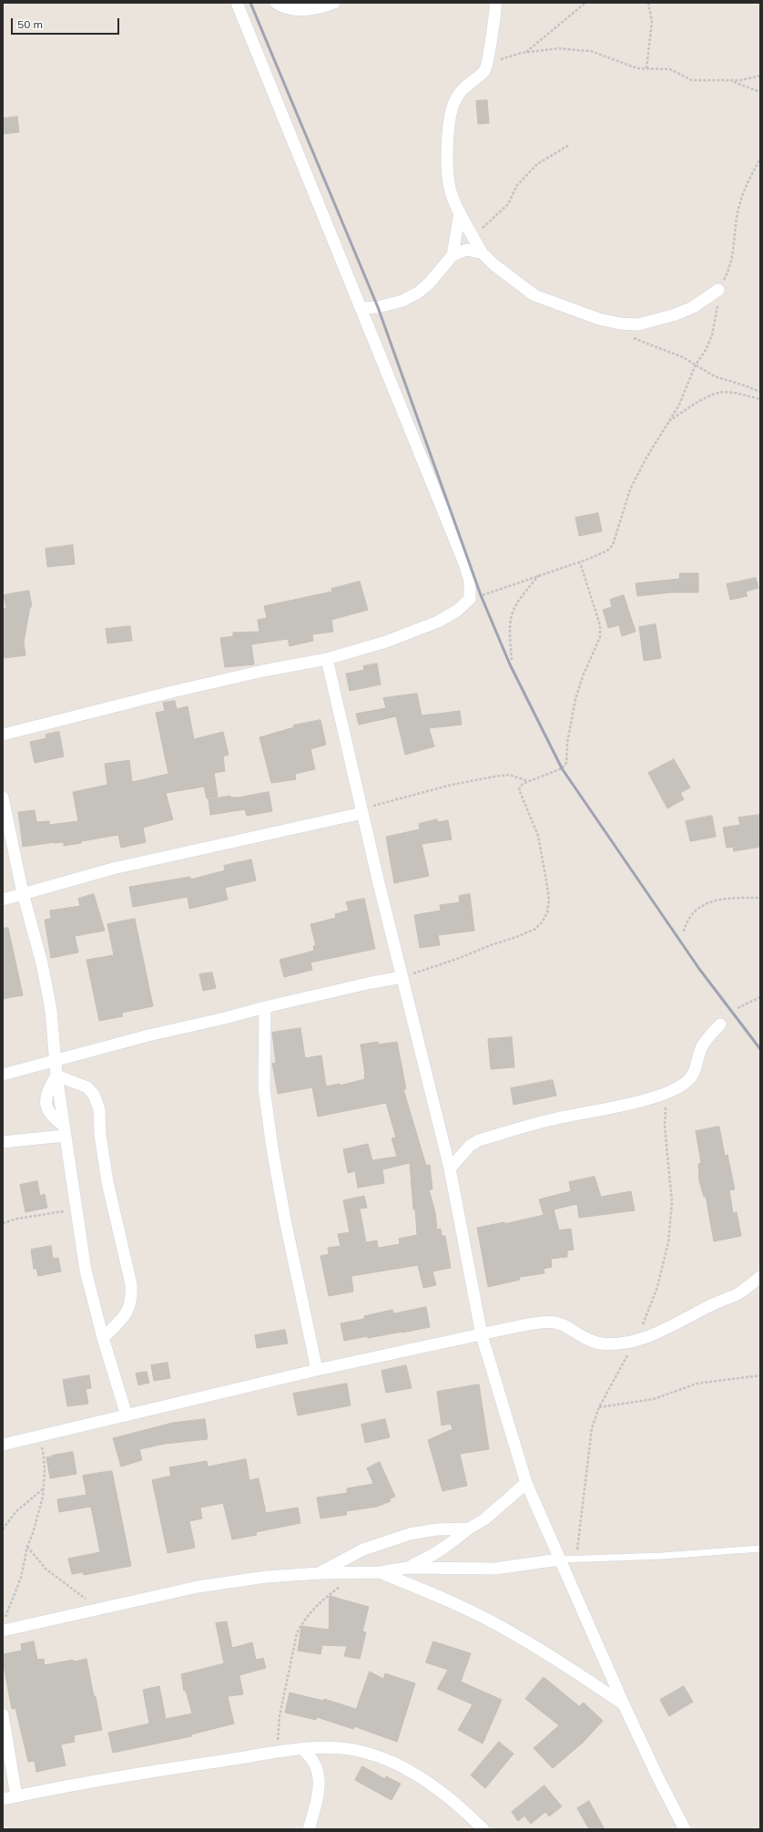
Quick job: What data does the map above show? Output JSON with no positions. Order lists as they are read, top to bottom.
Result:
{
  "scale_bar": "50 m"
}
